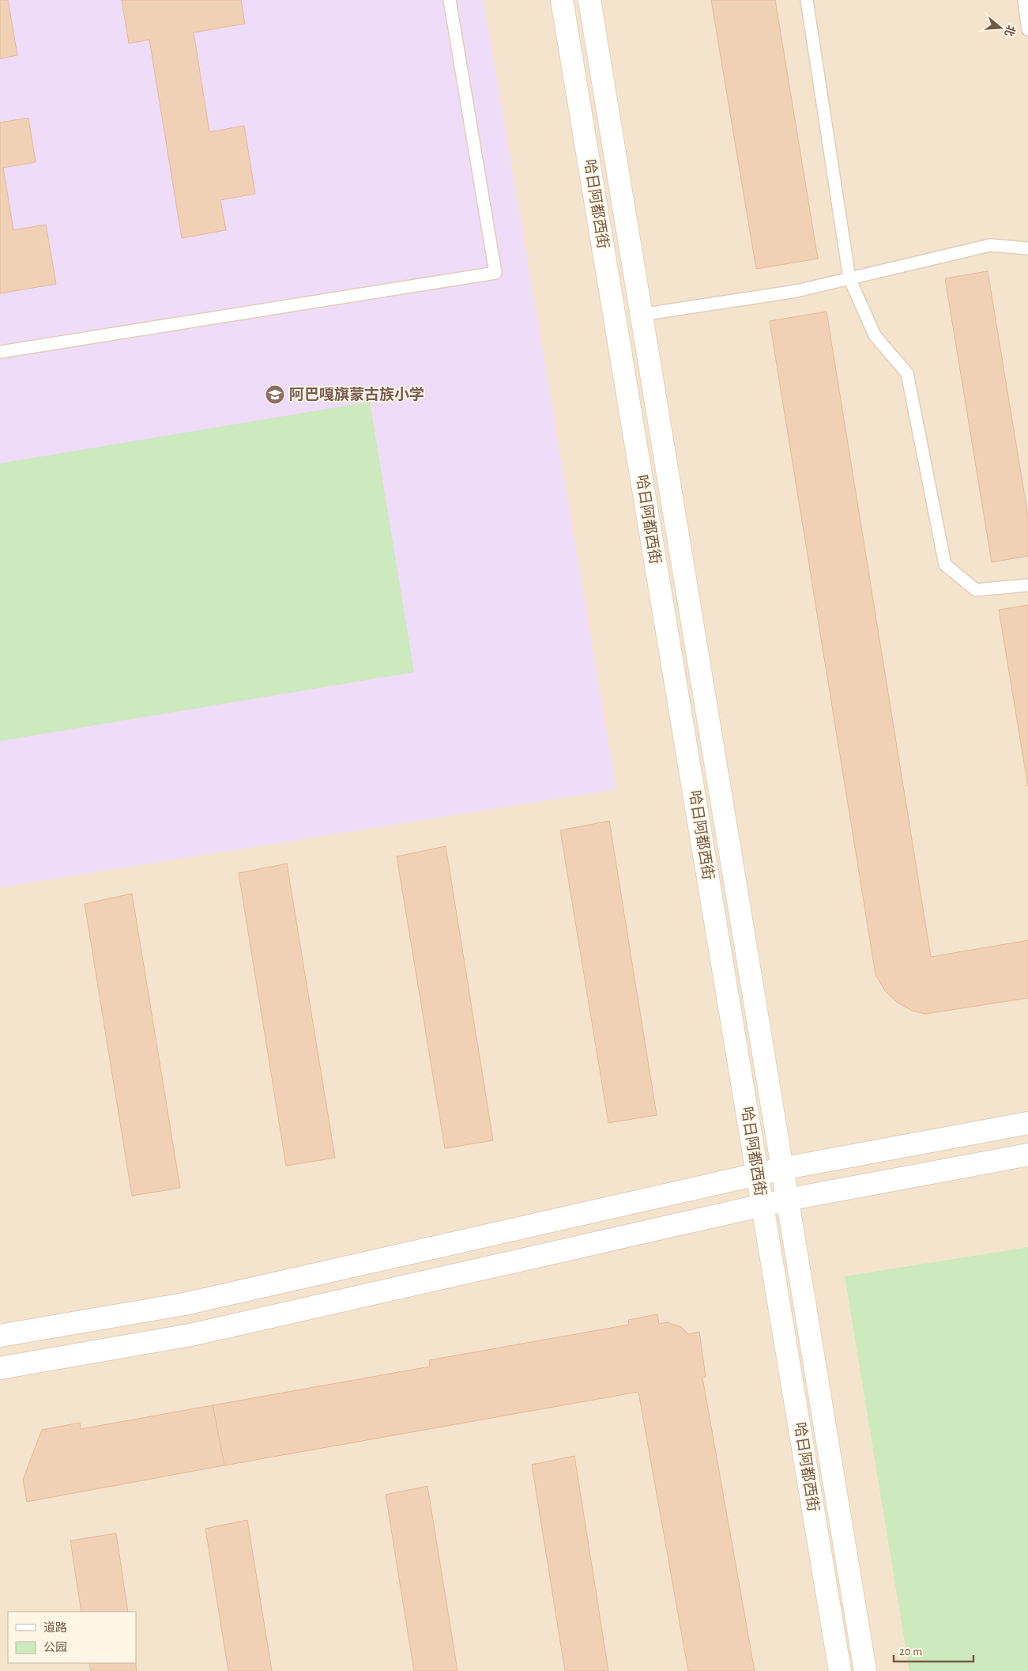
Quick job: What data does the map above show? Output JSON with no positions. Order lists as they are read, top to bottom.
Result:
{
  "streets": {
    "main road": ["哈日阿都西街"]
  },
  "places": {
    "school or university": ["阿巴嘎旗蒙古族小学"]
  },
  "legend": ["道路", "公园"],
  "scale_bar": "20 m",
  "north": "right"
}
